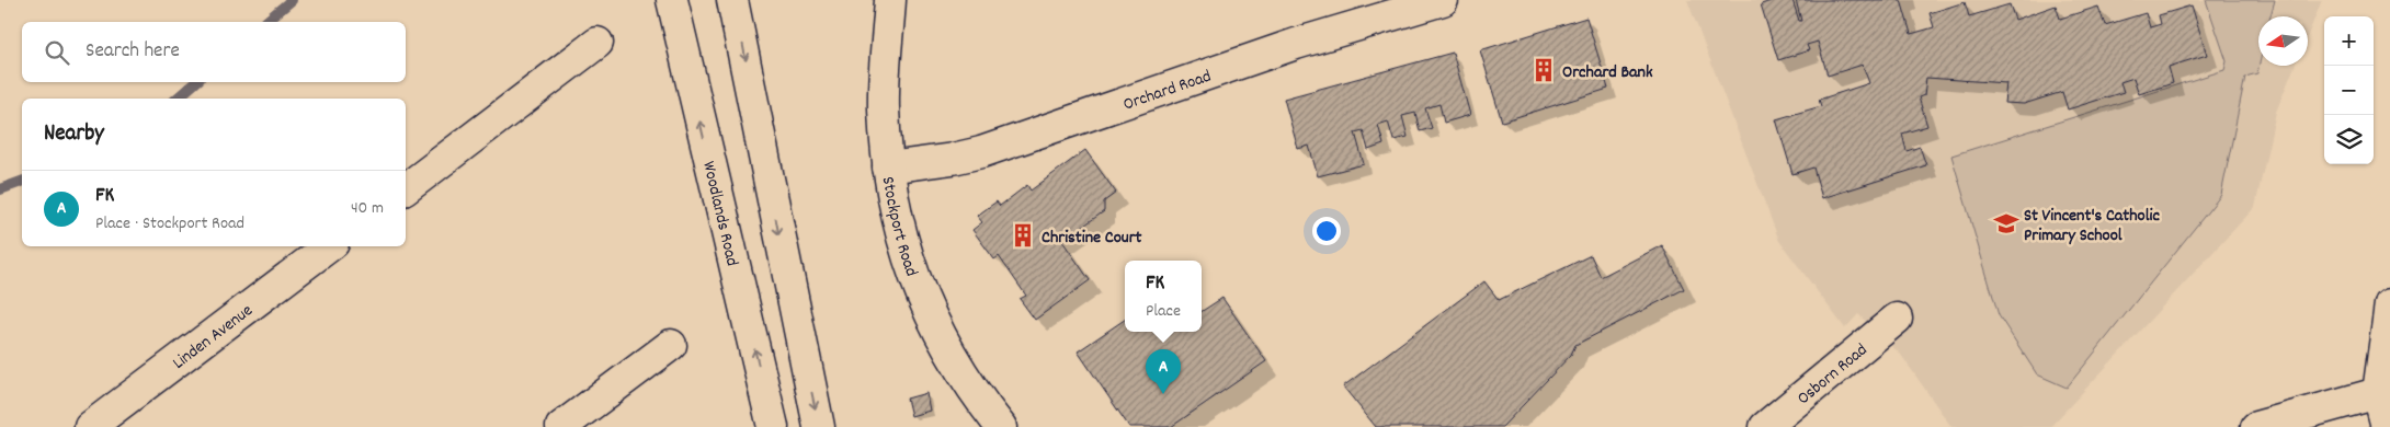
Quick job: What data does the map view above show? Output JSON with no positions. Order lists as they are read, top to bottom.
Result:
{
  "streets": {
    "main road": [
      "Orchard Road",
      "Woodlands Road",
      "Stockport Road",
      "Linden Avenue",
      "Osborn Road"
    ]
  },
  "crossings": [
    ["Orchard Road", "Stockport Road"]
  ],
  "places": {
    "building": ["Orchard Bank", "Christine Court"],
    "school or university": ["St Vincent's Catholic Primary School"]
  },
  "north": "left",
  "page": {
    "map_buttons": ["+", "−"],
    "search": "Search here",
    "heading": "Nearby",
    "list": [
      {
        "mark": "A",
        "name": "FK",
        "note": "Place · Stockport Road",
        "value": "40 m"
      }
    ],
    "popup": ["FK", "Place"],
    "pins": "A"
  }
}
